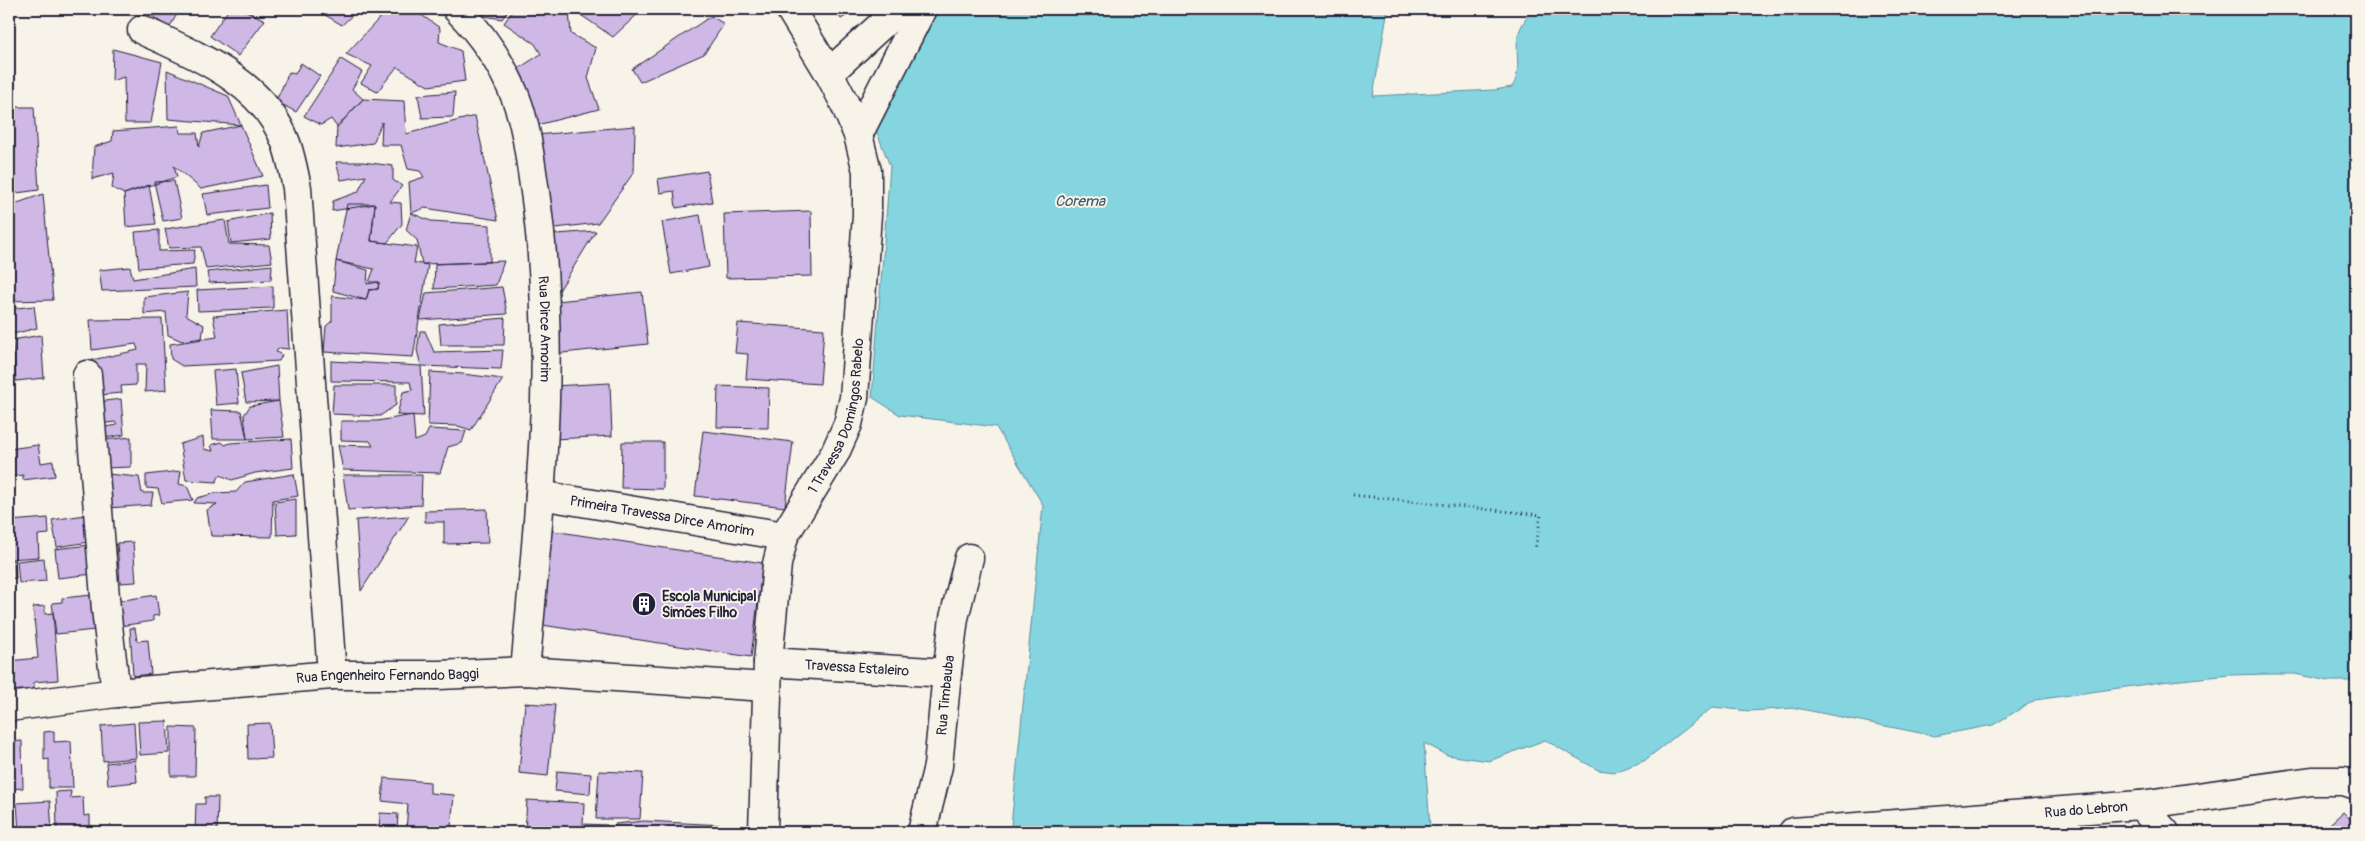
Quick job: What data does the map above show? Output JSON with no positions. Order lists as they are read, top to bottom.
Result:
{
  "streets": {
    "street": [
      "Rua Dirce Amorim",
      "1 Travessa Domingos Rabelo",
      "Primeira Travessa Dirce Amorim",
      "Travessa Estaleiro",
      "Rua Engenheiro Fernando Baggi",
      "Rua Timbauba",
      "Rua do Lebron"
    ]
  },
  "crossings": [
    ["Rua Dirce Amorim", "Primeira Travessa Dirce Amorim"],
    ["Rua Dirce Amorim", "Rua Engenheiro Fernando Baggi"],
    ["1 Travessa Domingos Rabelo", "Primeira Travessa Dirce Amorim"],
    ["1 Travessa Domingos Rabelo", "Travessa Estaleiro"],
    ["1 Travessa Domingos Rabelo", "Rua Engenheiro Fernando Baggi"],
    ["Travessa Estaleiro", "Rua Engenheiro Fernando Baggi"],
    ["Travessa Estaleiro", "Rua Timbauba"]
  ],
  "water": ["Corema"],
  "places": {
    "building": ["Escola Municipal Simões Filho"]
  }
}
